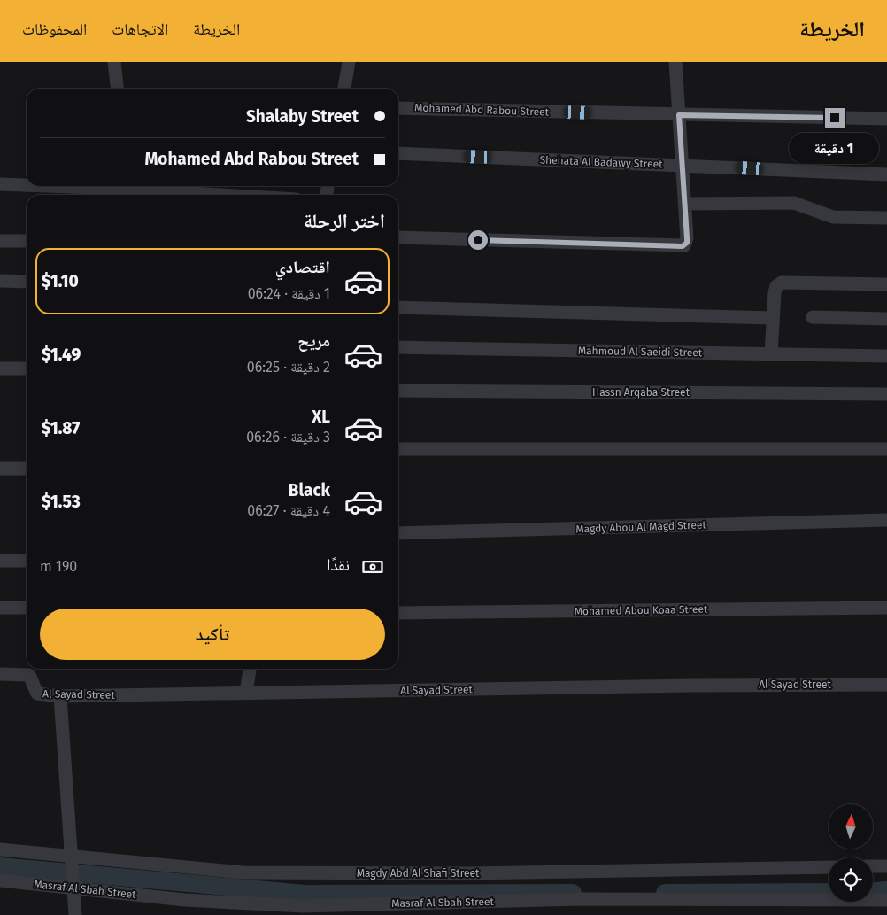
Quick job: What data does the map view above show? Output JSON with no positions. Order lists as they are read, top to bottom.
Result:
{
  "streets": {
    "street": [
      "Mohamed Abd Rabou Street",
      "Shehata Al Badawy Street",
      "Mahmoud Al Saeidi Street",
      "Hassn Arqaba Street",
      "Magdy Abou Al Magd Street",
      "Mohamed Abou Koaa Street",
      "Al Sayad Street",
      "Magdy Abd Al Shafi Street",
      "Masraf Al Sbah Street"
    ]
  },
  "north": "top",
  "page": {
    "header": "الخريطة",
    "nav": ["الخريطة", "الاتجاهات", "المحفوظات"],
    "banner": ["Shalaby Street", "Mohamed Abd Rabou Street"],
    "bubble": "1 دقيقة",
    "heading": "اختر الرحلة",
    "list": [
      {
        "name": "اقتصادي",
        "note": "1 دقيقة · 06:24",
        "value": "$1.10"
      },
      {
        "name": "مريح",
        "note": "2 دقيقة · 06:25",
        "value": "$1.49"
      },
      {
        "name": "XL",
        "note": "3 دقيقة · 06:26",
        "value": "$1.87"
      },
      {
        "name": "Black",
        "note": "4 دقيقة · 06:27",
        "value": "$1.53"
      }
    ],
    "pay": ["نقدًا", "190 m"],
    "buttons": "تأكيد"
  }
}
